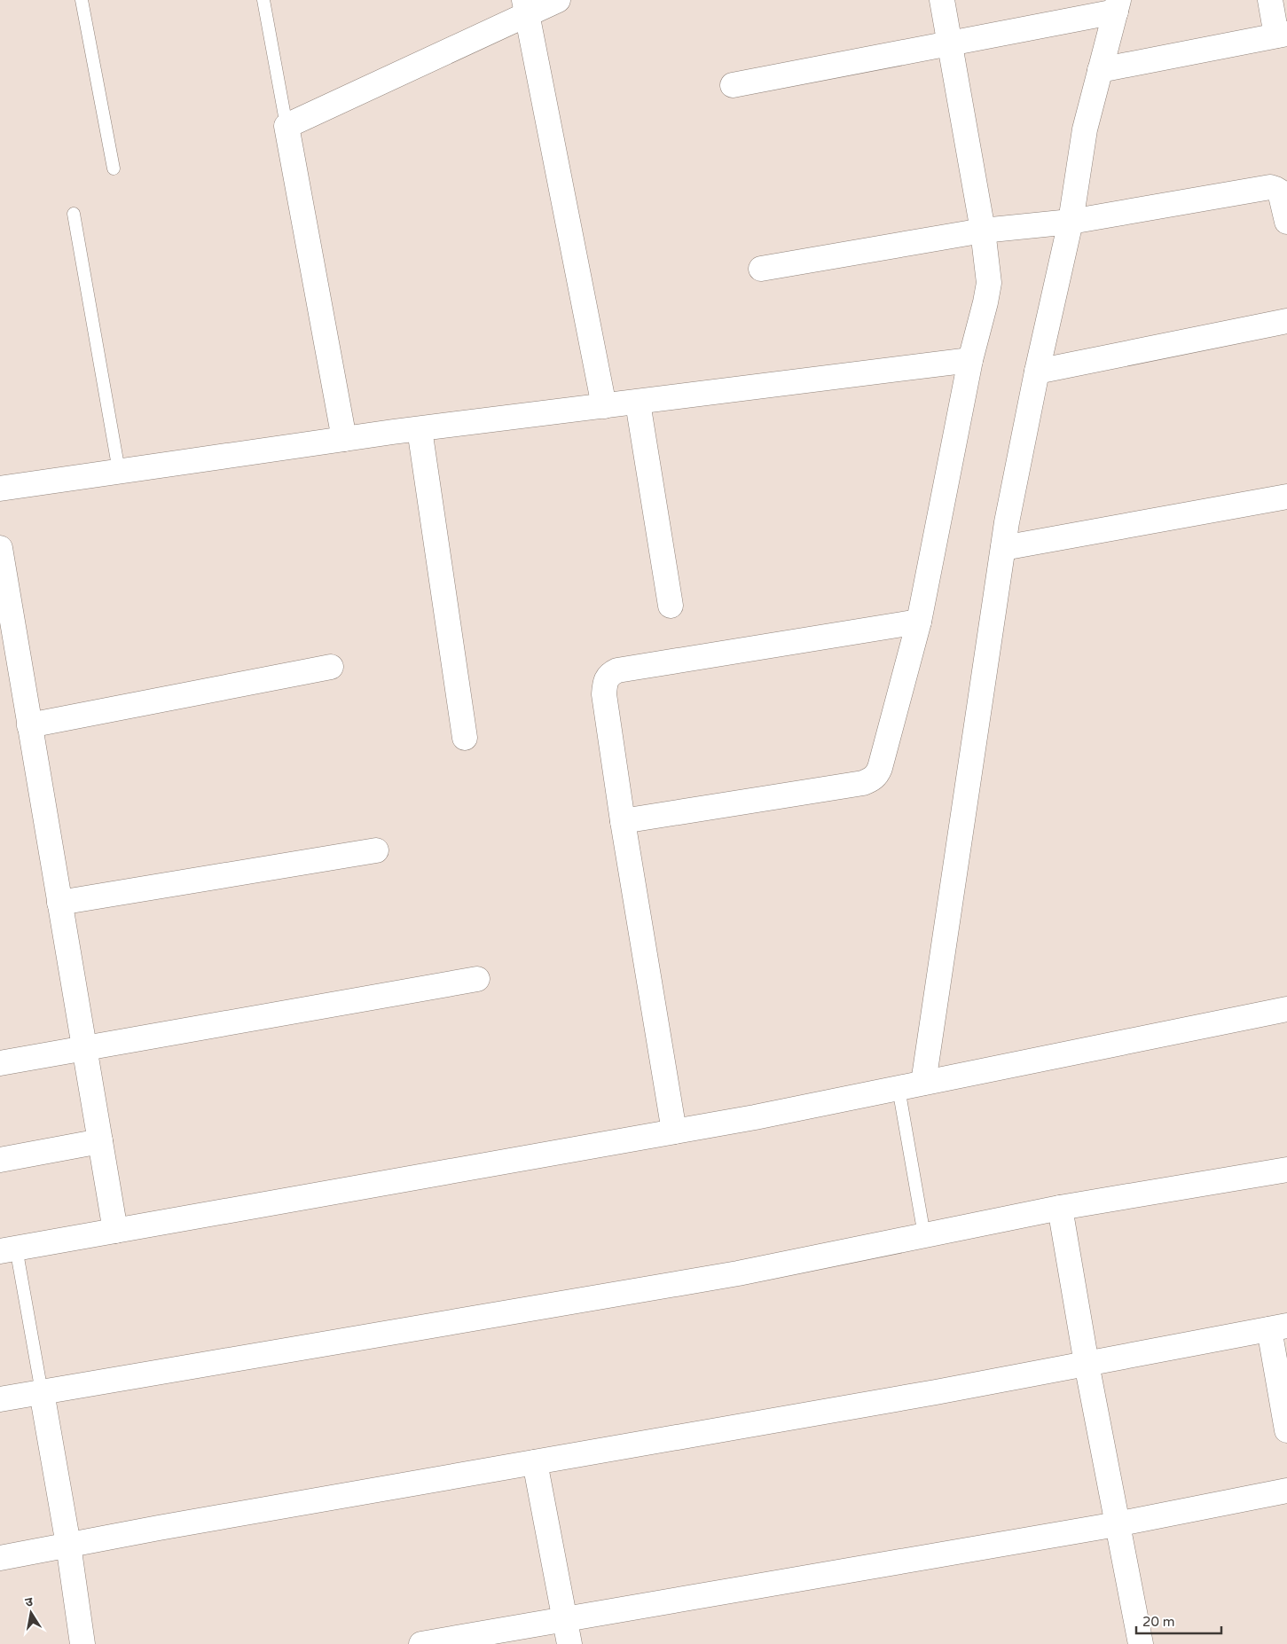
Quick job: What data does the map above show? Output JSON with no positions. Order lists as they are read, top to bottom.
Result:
{
  "scale_bar": "20 m",
  "north": "top"
}
